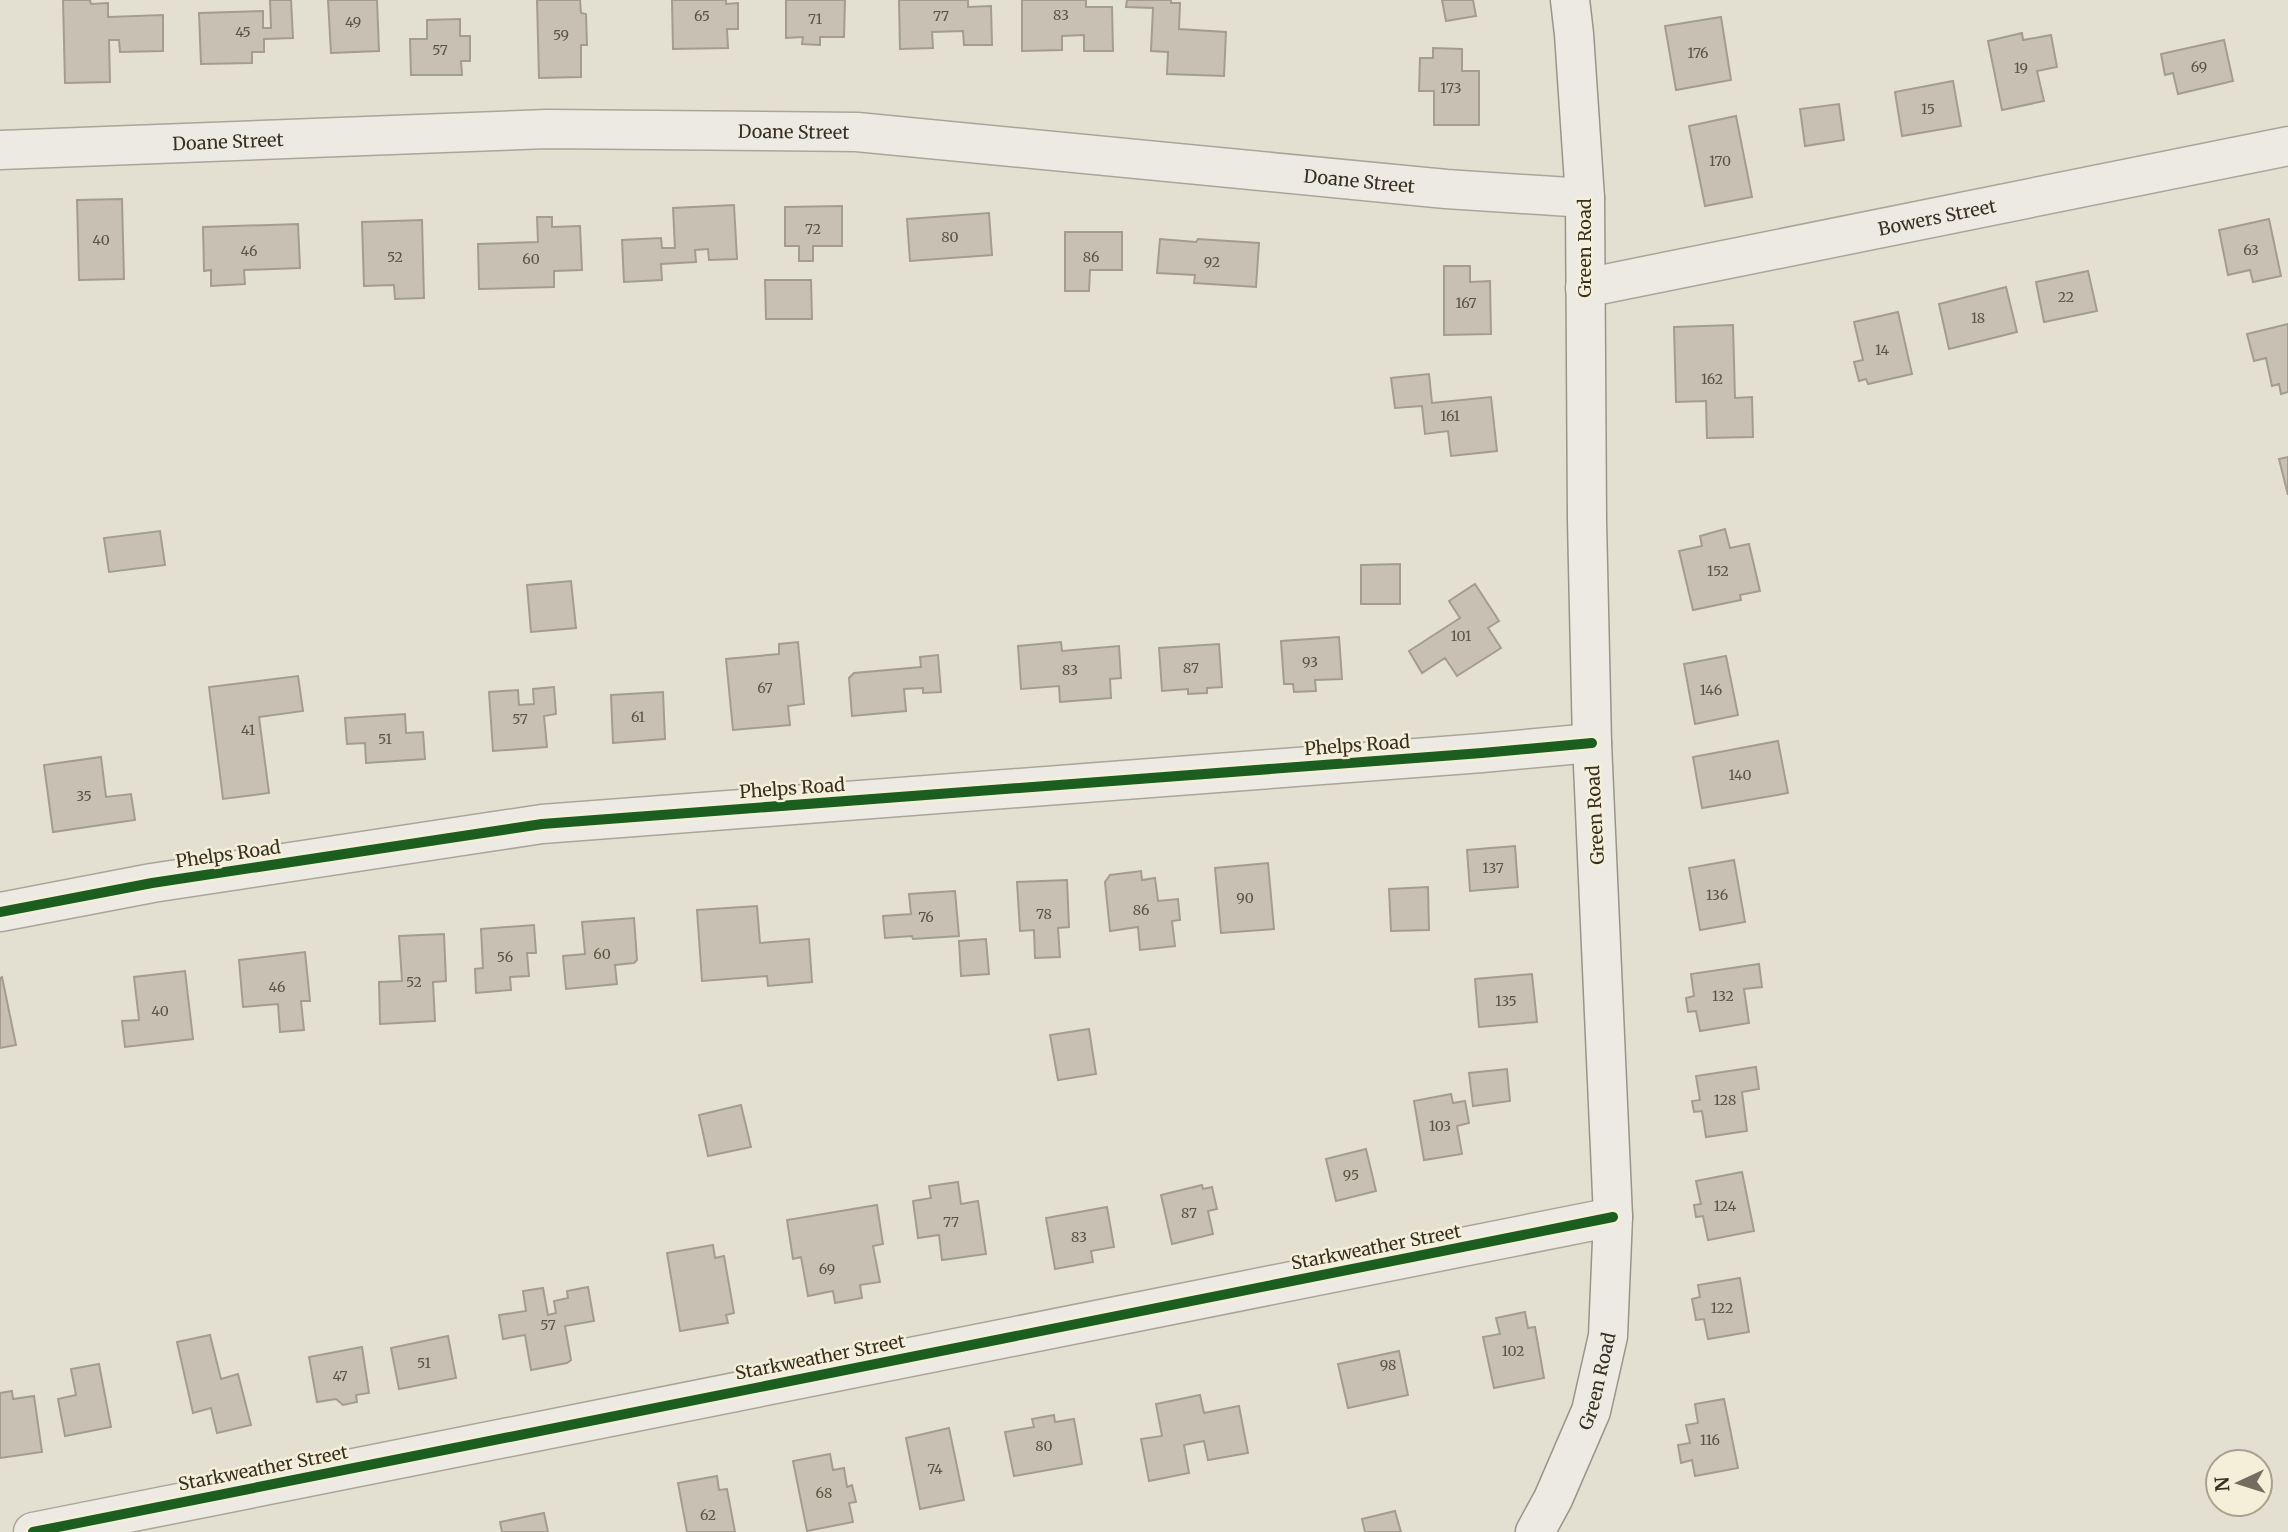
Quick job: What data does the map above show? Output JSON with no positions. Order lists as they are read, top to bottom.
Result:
{
  "streets": {
    "street": [
      "Doane Street",
      "Bowers Street",
      "Green Road",
      "Phelps Road",
      "Starkweather Street"
    ]
  },
  "crossings": [
    ["Doane Street", "Green Road"],
    ["Bowers Street", "Green Road"],
    ["Green Road", "Phelps Road"],
    ["Green Road", "Starkweather Street"]
  ],
  "house_numbers": [
    "83",
    "65",
    "77",
    "71",
    "49",
    "45",
    "59",
    "57",
    "176",
    "69",
    "19",
    "173",
    "15",
    "170",
    "72",
    "80",
    "40",
    "63",
    "46",
    "52",
    "86",
    "60",
    "92",
    "22",
    "167",
    "18",
    "14",
    "162",
    "161",
    "152",
    "101",
    "93",
    "87",
    "83",
    "67",
    "146",
    "61",
    "57",
    "41",
    "51",
    "140",
    "35",
    "137",
    "136",
    "90",
    "86",
    "78",
    "76",
    "60",
    "56",
    "52",
    "46",
    "132",
    "135",
    "40",
    "128",
    "103",
    "95",
    "124",
    "87",
    "77",
    "83",
    "69",
    "122",
    "57",
    "102",
    "51",
    "98",
    "47",
    "116",
    "80",
    "74",
    "68",
    "62"
  ],
  "north": "left"
}
